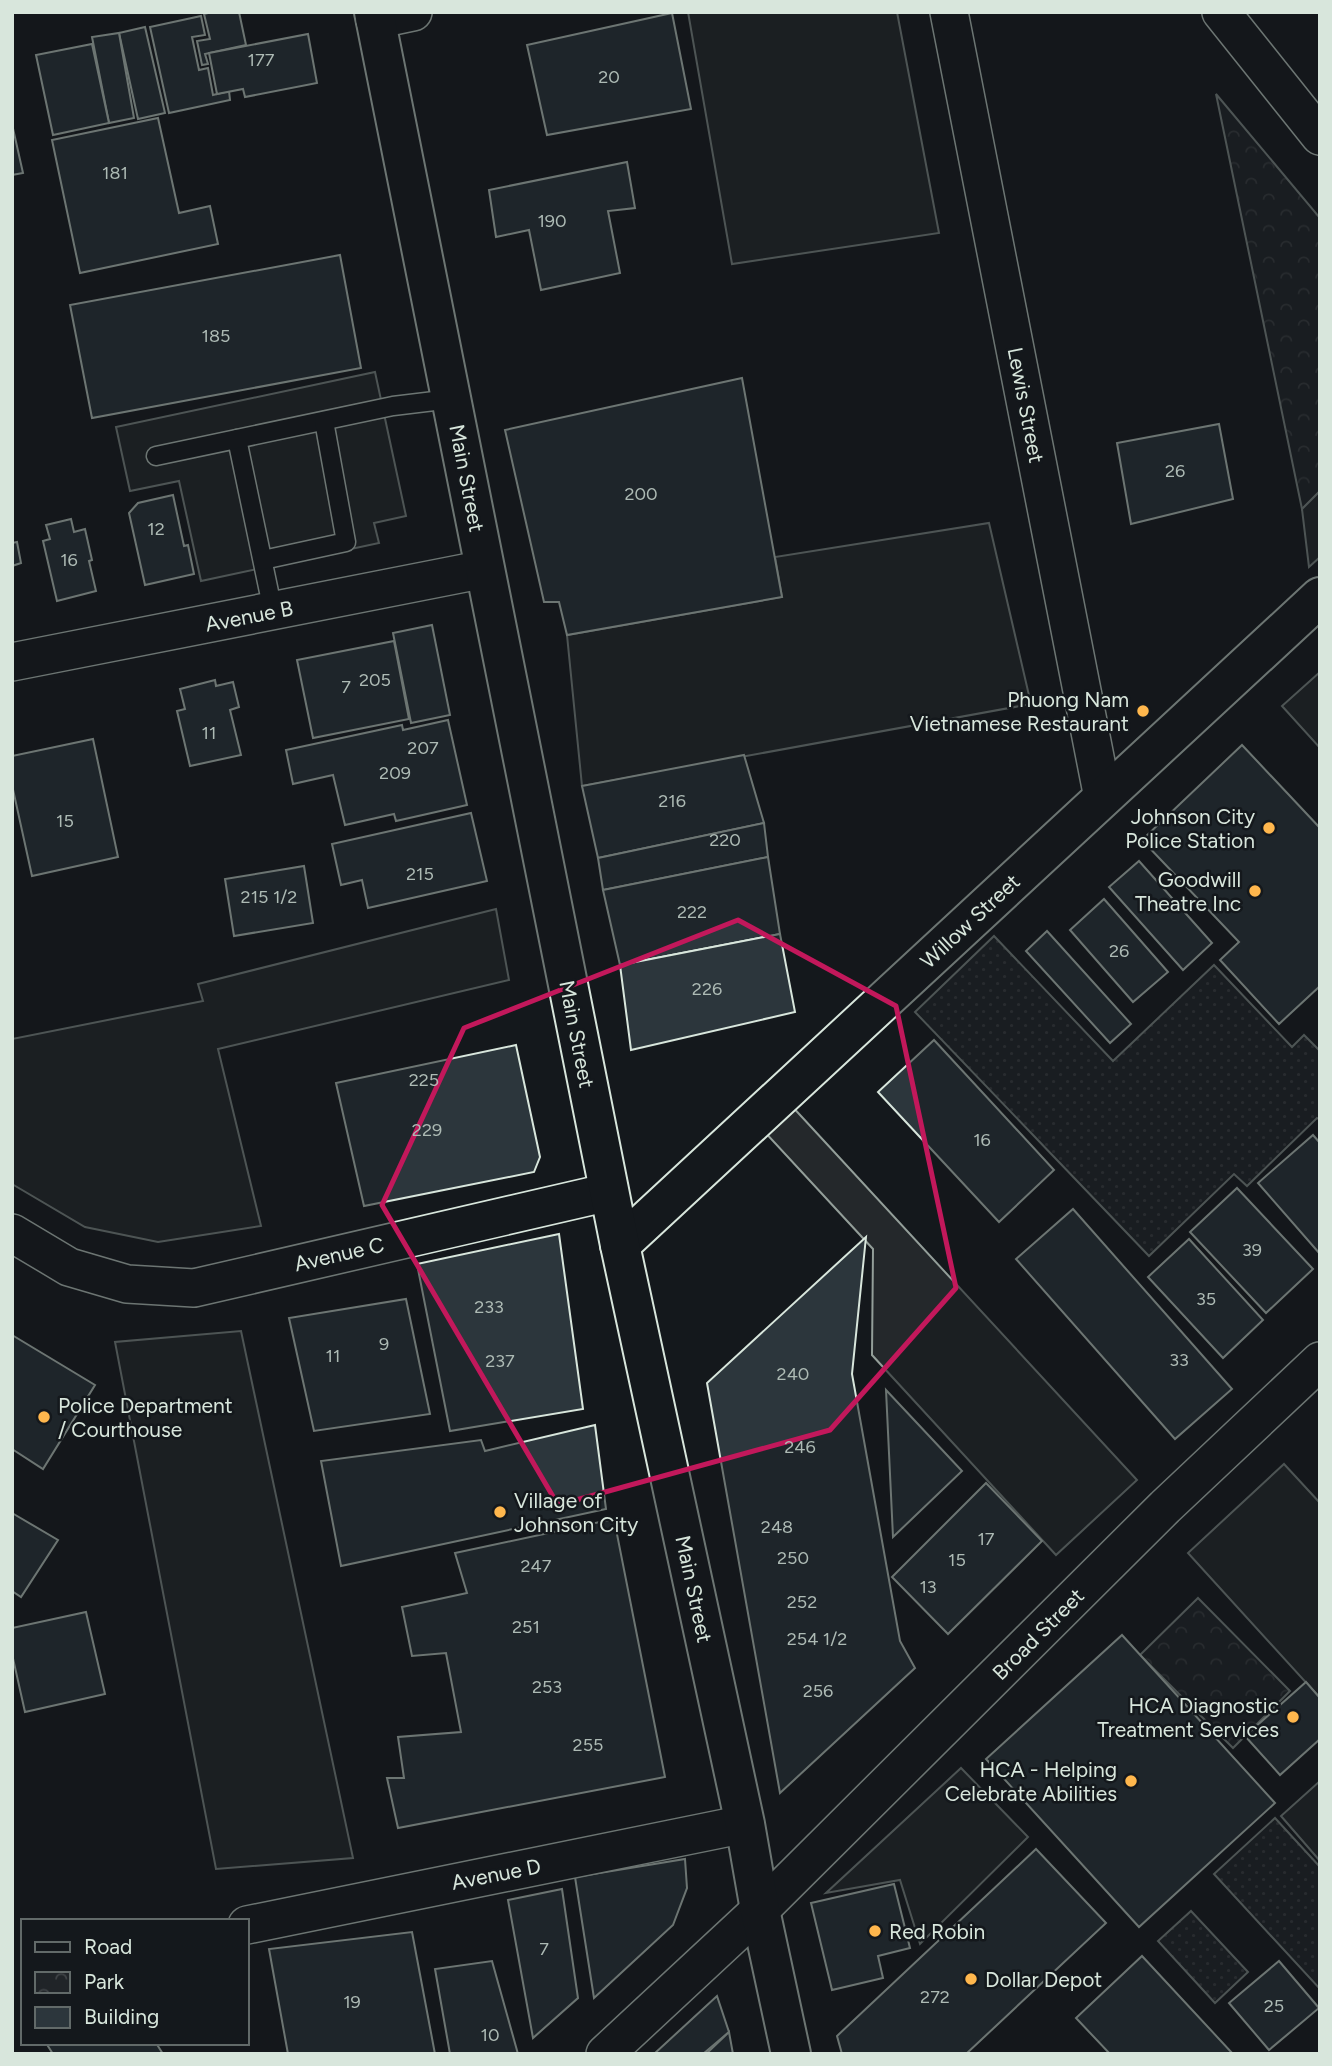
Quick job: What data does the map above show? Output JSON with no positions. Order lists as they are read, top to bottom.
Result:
{
  "streets": {
    "main road": ["Main Street", "Willow Street"],
    "street": [
      "Lewis Street",
      "Avenue B",
      "Avenue C",
      "Broad Street",
      "Avenue D"
    ]
  },
  "crossings": [
    ["Lewis Street", "Willow Street"],
    ["Main Street", "Avenue B"],
    ["Main Street", "Willow Street"],
    ["Main Street", "Avenue C"],
    ["Main Street", "Broad Street"],
    ["Main Street", "Avenue D"]
  ],
  "places": [
    "Phuong Nam Vietnamese Restaurant",
    "Johnson City Police Station",
    "Goodwill Theatre Inc",
    "Police Department / Courthouse",
    "Village of Johnson City",
    "HCA Diagnostic Treatment Services",
    "HCA - Helping Celebrate Abilities",
    "Red Robin",
    "Dollar Depot"
  ],
  "house_numbers": [
    "177",
    "20",
    "181",
    "190",
    "185",
    "26",
    "200",
    "12",
    "16",
    "205",
    "7",
    "11",
    "207",
    "209",
    "216",
    "15",
    "220",
    "215",
    "215 1/2",
    "222",
    "26",
    "226",
    "225",
    "229",
    "16",
    "39",
    "35",
    "233",
    "9",
    "11",
    "33",
    "237",
    "240",
    "246",
    "248",
    "17",
    "250",
    "15",
    "247",
    "13",
    "252",
    "251",
    "254 1/2",
    "253",
    "256",
    "255",
    "7",
    "272",
    "19",
    "25",
    "10"
  ],
  "legend": ["Road", "Park", "Building"]
}
